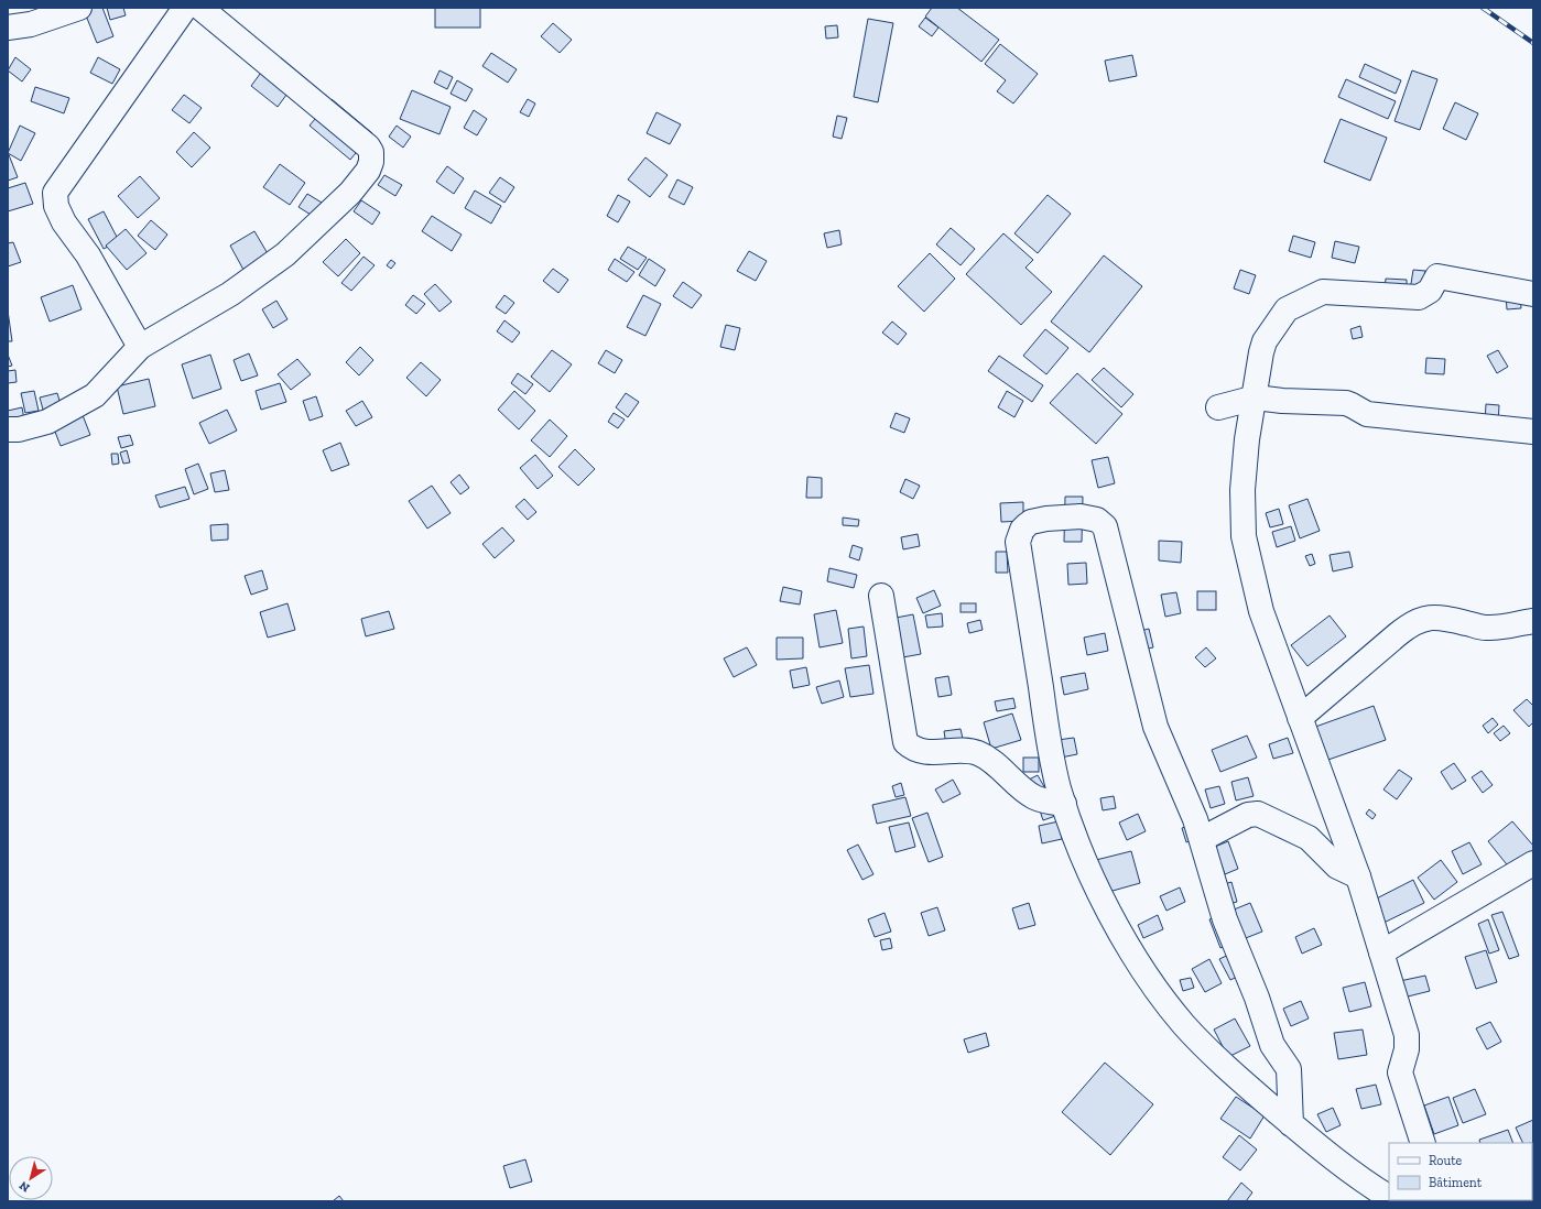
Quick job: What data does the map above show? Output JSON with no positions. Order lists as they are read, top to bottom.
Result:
{
  "legend": ["Route", "Bâtiment"],
  "north": "bottom left"
}
